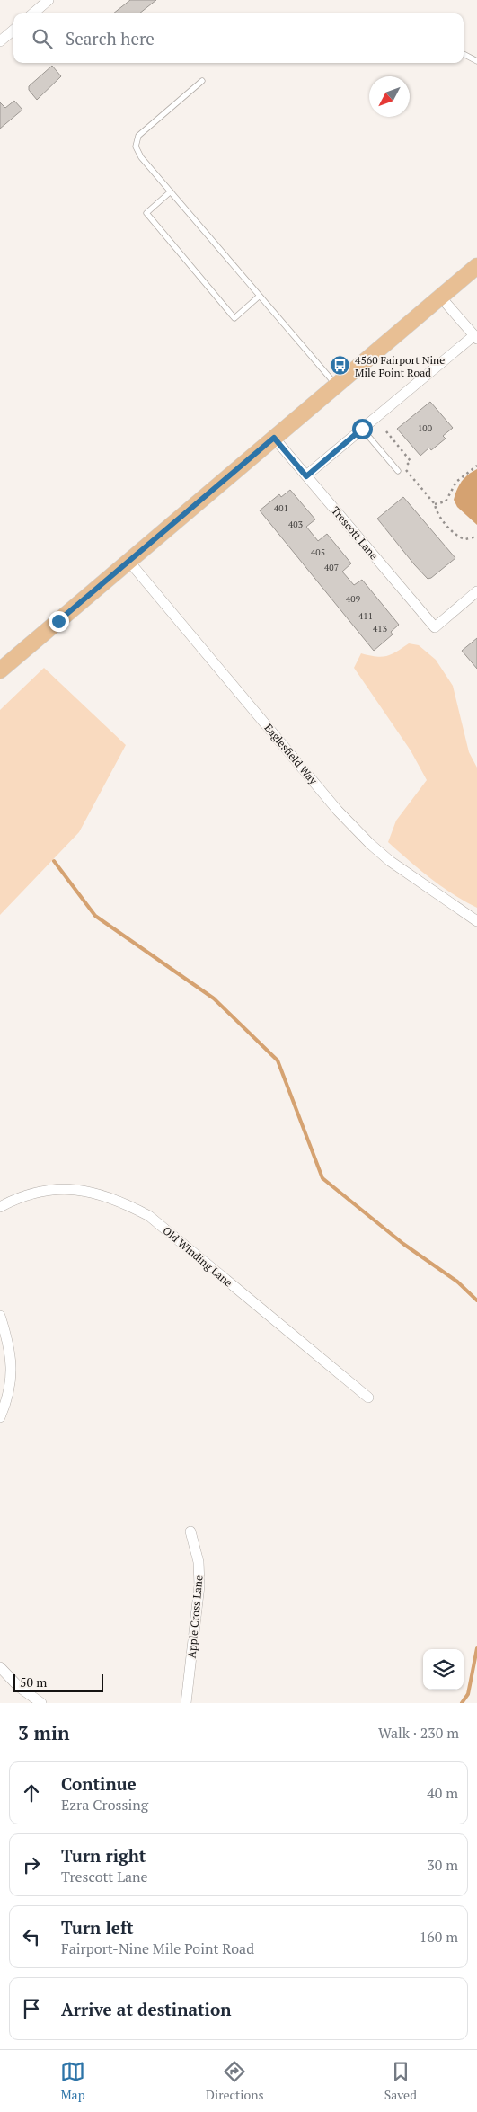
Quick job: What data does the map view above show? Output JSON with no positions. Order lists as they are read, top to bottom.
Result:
{
  "streets": {
    "street": [
      "Trescott Lane",
      "Eaglesfield Way",
      "Old Winding Lane",
      "Apple Cross Lane"
    ]
  },
  "places": {
    "bus stop": ["4560 Fairport Nine Mile Point Road"]
  },
  "house_numbers": [
    "100",
    "401",
    "403",
    "405",
    "407",
    "409",
    "411",
    "413"
  ],
  "scale_bar": "50 m",
  "north": "bottom left",
  "page": {
    "search": "Search here",
    "scale": "50 m",
    "heading": ["3 min", "Walk · 230 m"],
    "list": [
      ["Continue", "Ezra Crossing", "40 m"],
      ["Turn right", "Trescott Lane", "30 m"],
      ["Turn left", "Fairport-Nine Mile Point Road", "160 m"],
      "Arrive at destination"
    ],
    "nav": ["Map", "Directions", "Saved"]
  }
}
